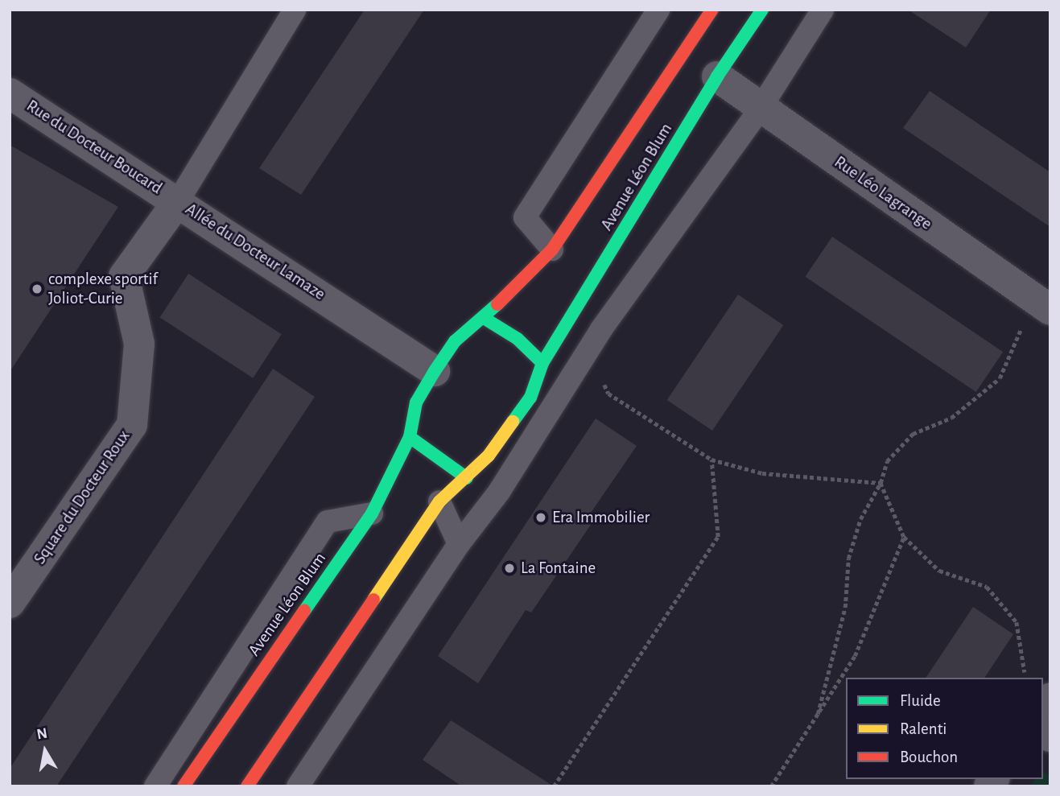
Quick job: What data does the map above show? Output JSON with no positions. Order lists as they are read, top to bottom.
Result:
{
  "streets": {
    "main road": ["Avenue Léon Blum"],
    "street": [
      "Rue du Docteur Boucard",
      "Rue Léo Lagrange",
      "Allée du Docteur Lamaze",
      "Square du Docteur Roux"
    ]
  },
  "crossings": [
    ["Rue du Docteur Boucard", "Allée du Docteur Lamaze"],
    ["Rue du Docteur Boucard", "Square du Docteur Roux"],
    ["Avenue Léon Blum", "Rue Léo Lagrange"],
    ["Avenue Léon Blum", "Allée du Docteur Lamaze"],
    ["Allée du Docteur Lamaze", "Square du Docteur Roux"]
  ],
  "places": ["complexe sportif Joliot-Curie", "Era Immobilier", "La Fontaine"],
  "legend": ["Fluide", "Ralenti", "Bouchon"],
  "north": "top"
}
